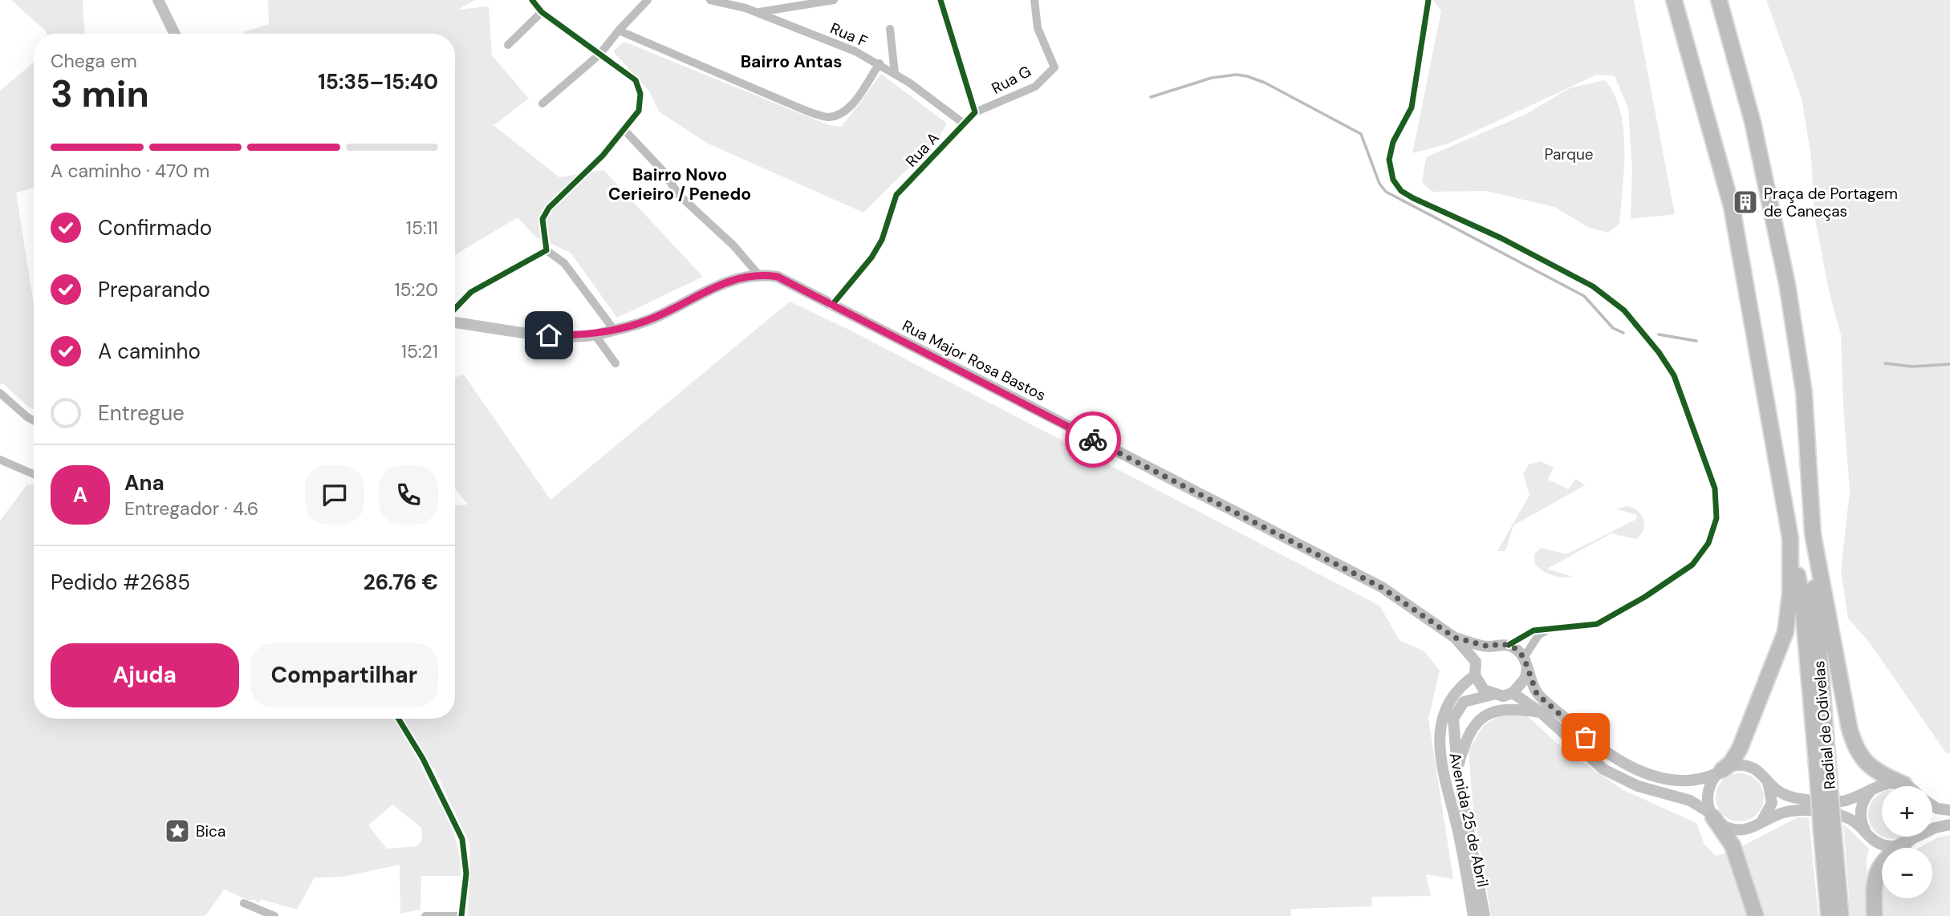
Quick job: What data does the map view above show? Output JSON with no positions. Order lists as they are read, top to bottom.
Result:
{
  "streets": {
    "highway": ["Radial de Odivelas"],
    "main road": ["Rua Major Rosa Bastos", "Avenida 25 de Abril"],
    "street": ["Rua F", "Rua G", "Rua A"]
  },
  "crossings": [
    ["Rua F", "Rua A"],
    ["Rua G", "Rua A"],
    ["Rua A", "Rua Major Rosa Bastos"]
  ],
  "districts": ["Bairro Antas", "Bairro Novo Cerieiro / Penedo"],
  "parks": ["Parque"],
  "places": {
    "building": ["Praça de Portagem de Caneças"],
    "place": ["Bica"]
  },
  "page": {
    "heading": ["3 min", "Chega em", "15:35–15:40"],
    "panel": [
      "Ana",
      "Entregador · 4.6",
      "Pedido #2685",
      "26.76 €"
    ],
    "bar": "A caminho · 470 m",
    "list": [
      ["Confirmado", "15:11"],
      ["Preparando", "15:20"],
      ["A caminho", "15:21"],
      "Entregue"
    ],
    "round": "A",
    "buttons": ["Ajuda", "Compartilhar"],
    "map_buttons": ["+", "−"]
  }
}
